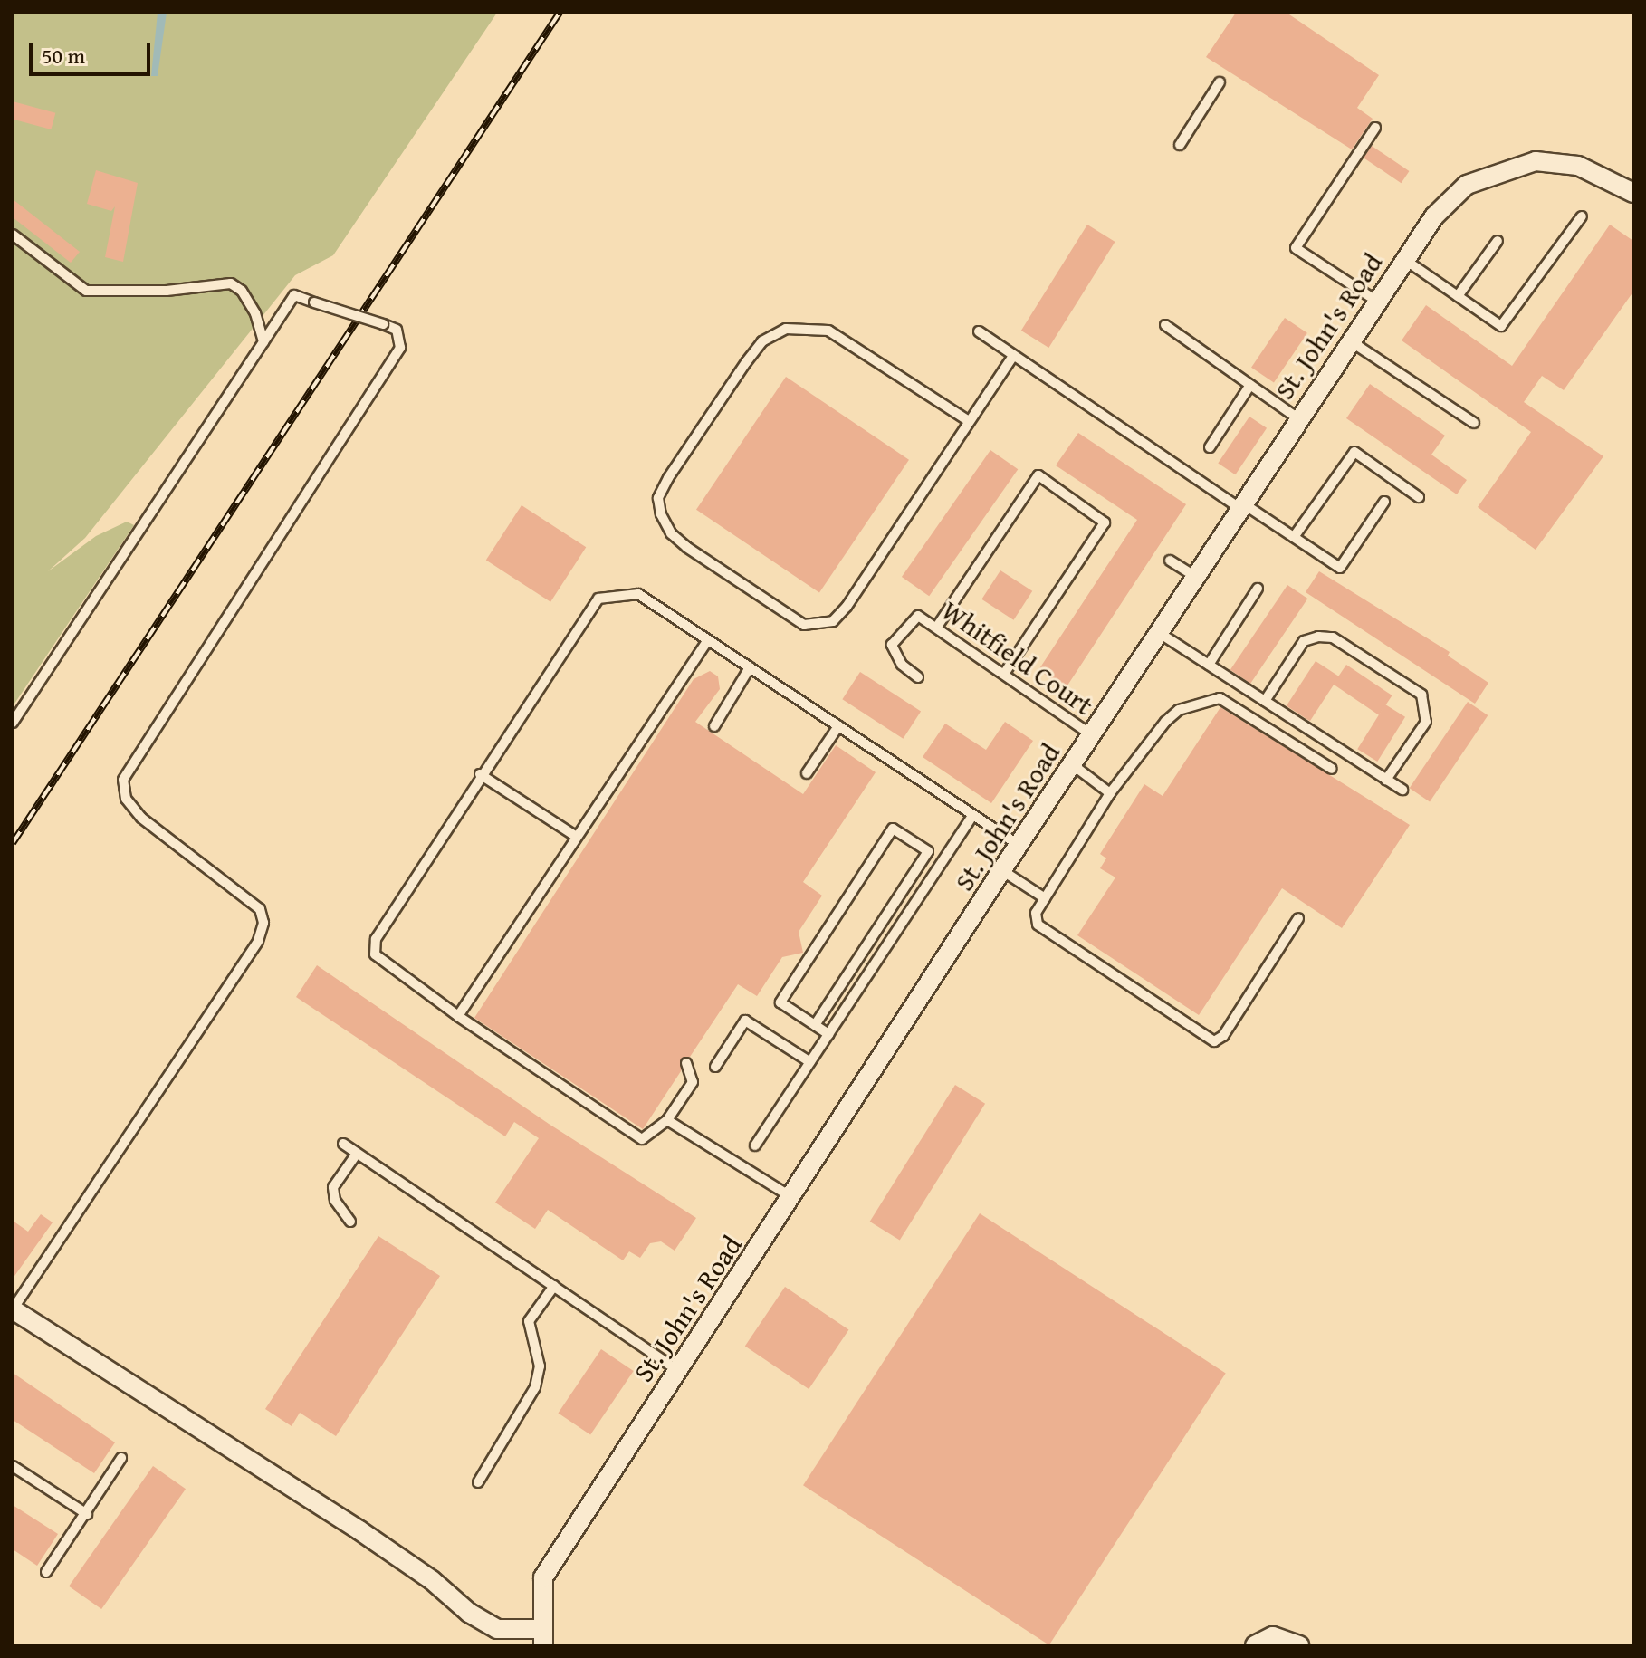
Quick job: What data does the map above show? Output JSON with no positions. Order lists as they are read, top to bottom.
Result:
{
  "streets": {
    "street": ["St. John's Road"],
    "lane": ["Whitfield Court"]
  },
  "crossings": [
    ["St. John's Road", "Whitfield Court"]
  ],
  "scale_bar": "50 m"
}
